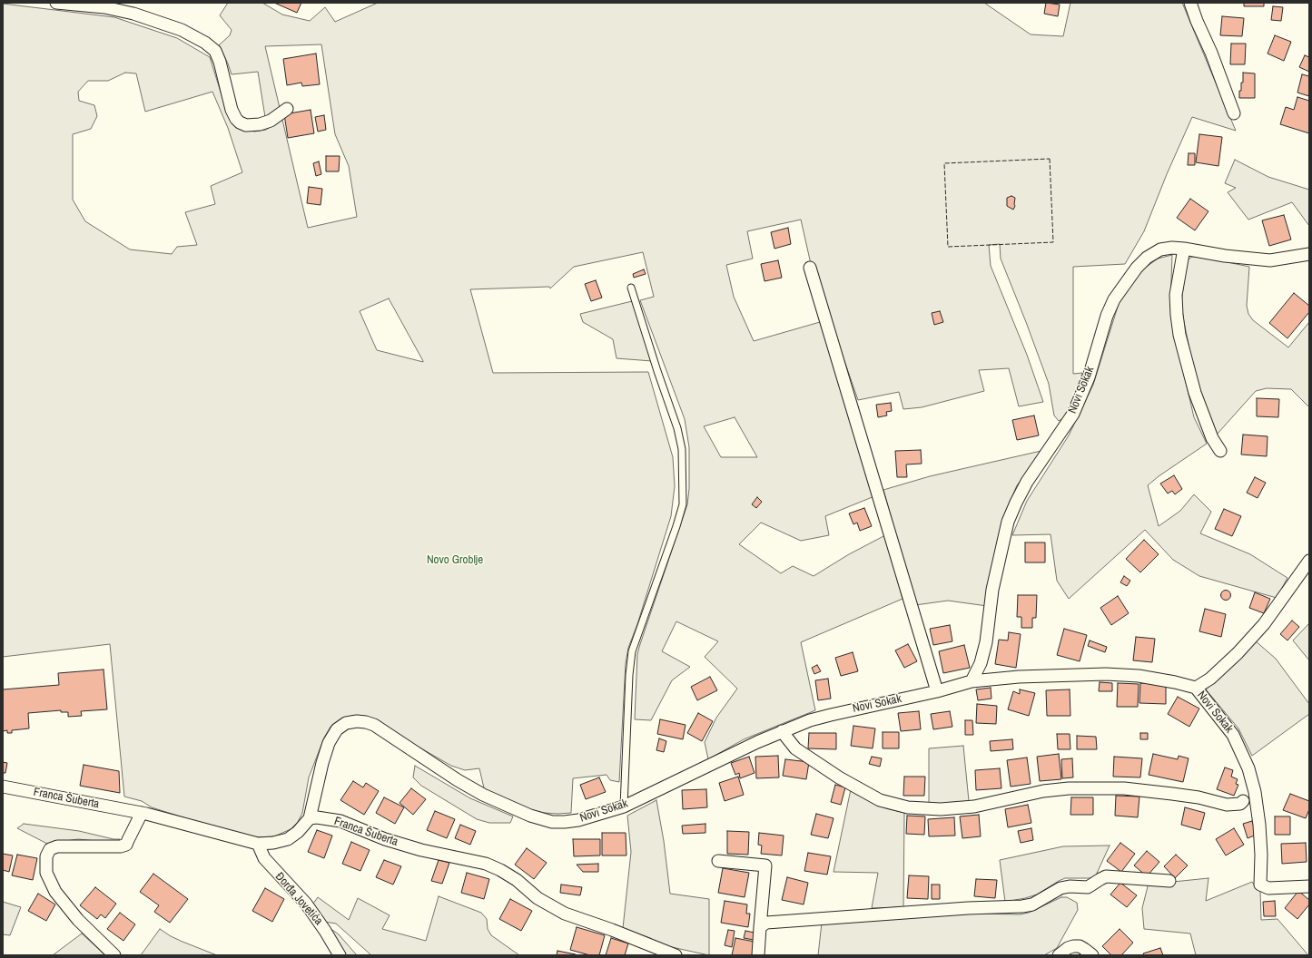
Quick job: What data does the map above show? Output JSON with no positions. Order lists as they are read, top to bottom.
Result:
{
  "streets": {
    "street": ["Novi Sokak", "Franca Šuberta", "Đorđa Jovetića"]
  },
  "crossings": [
    ["Novi Sokak", "Franca Šuberta"],
    ["Franca Šuberta", "Đorđa Jovetića"]
  ],
  "parks": ["Novo Groblje"]
}
